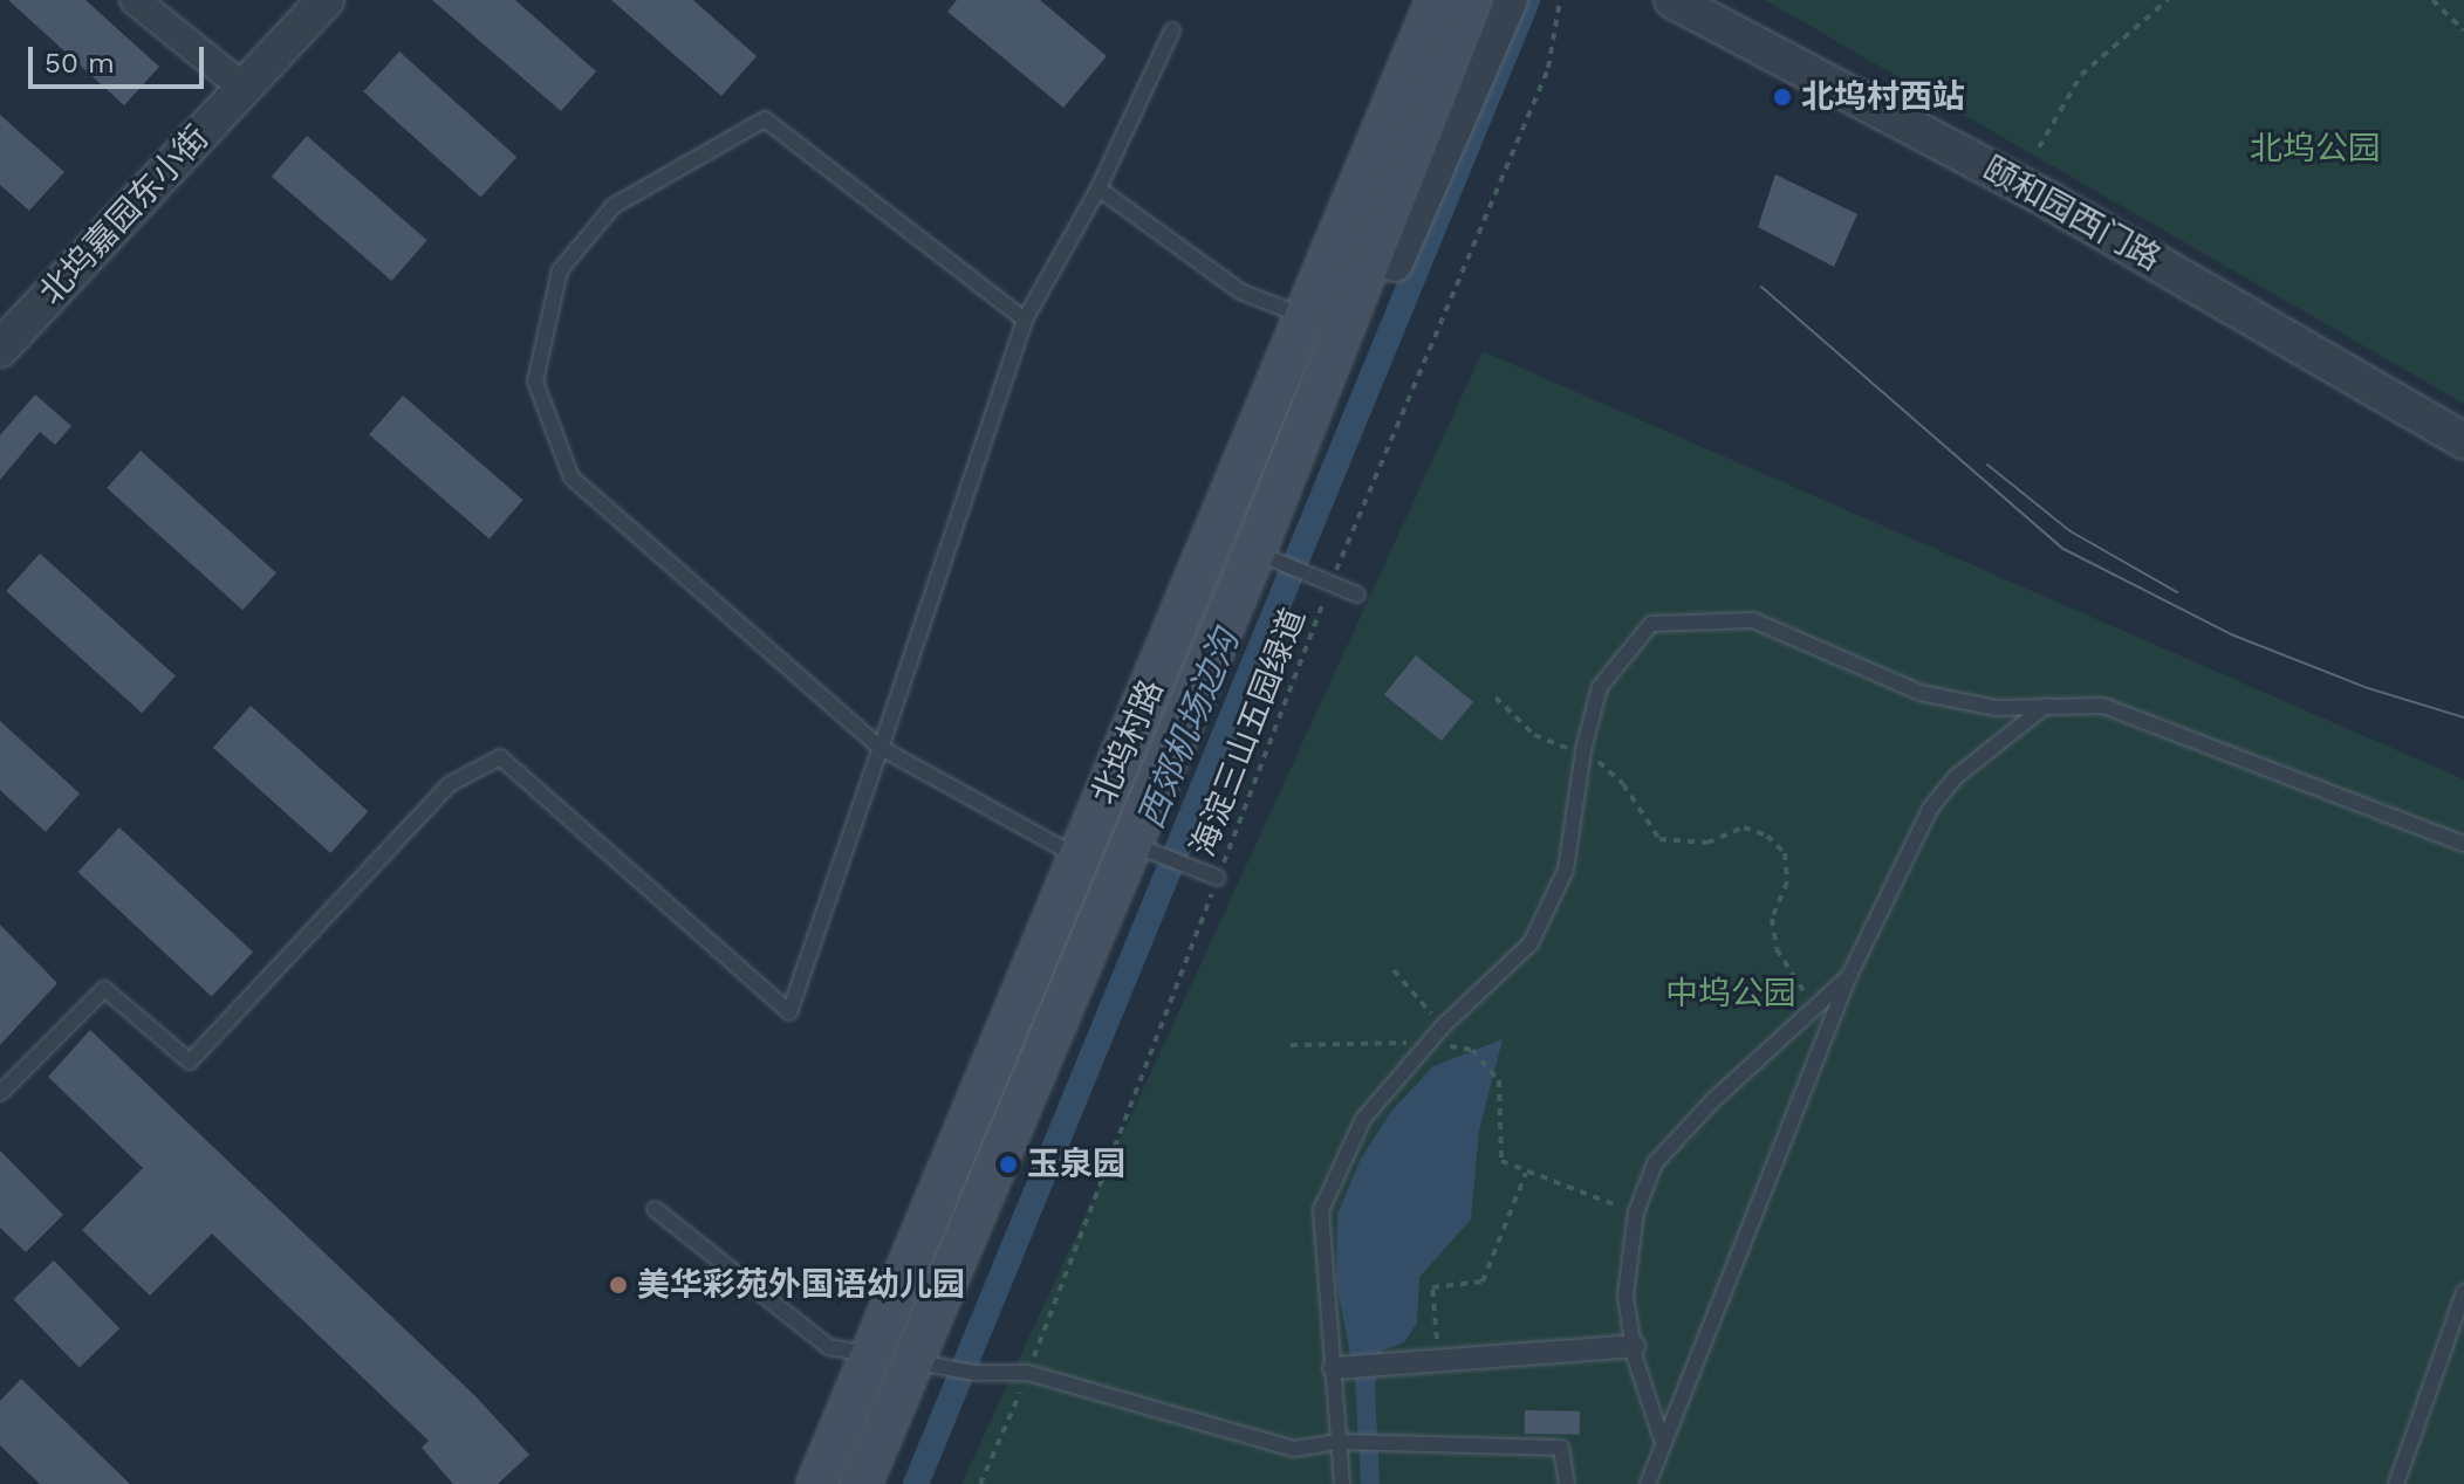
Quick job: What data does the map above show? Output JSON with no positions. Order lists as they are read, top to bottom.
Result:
{
  "streets": {
    "main road": ["北坞村路"],
    "street": ["颐和园西门路", "北坞嘉园东小街"],
    "path": ["海淀三山五园绿道"]
  },
  "water": ["西郊机场边沟"],
  "parks": ["北坞公园", "中坞公园"],
  "places": ["北坞村西站", "玉泉园", "美华彩苑外国语幼儿园"],
  "scale_bar": "50 m"
}
